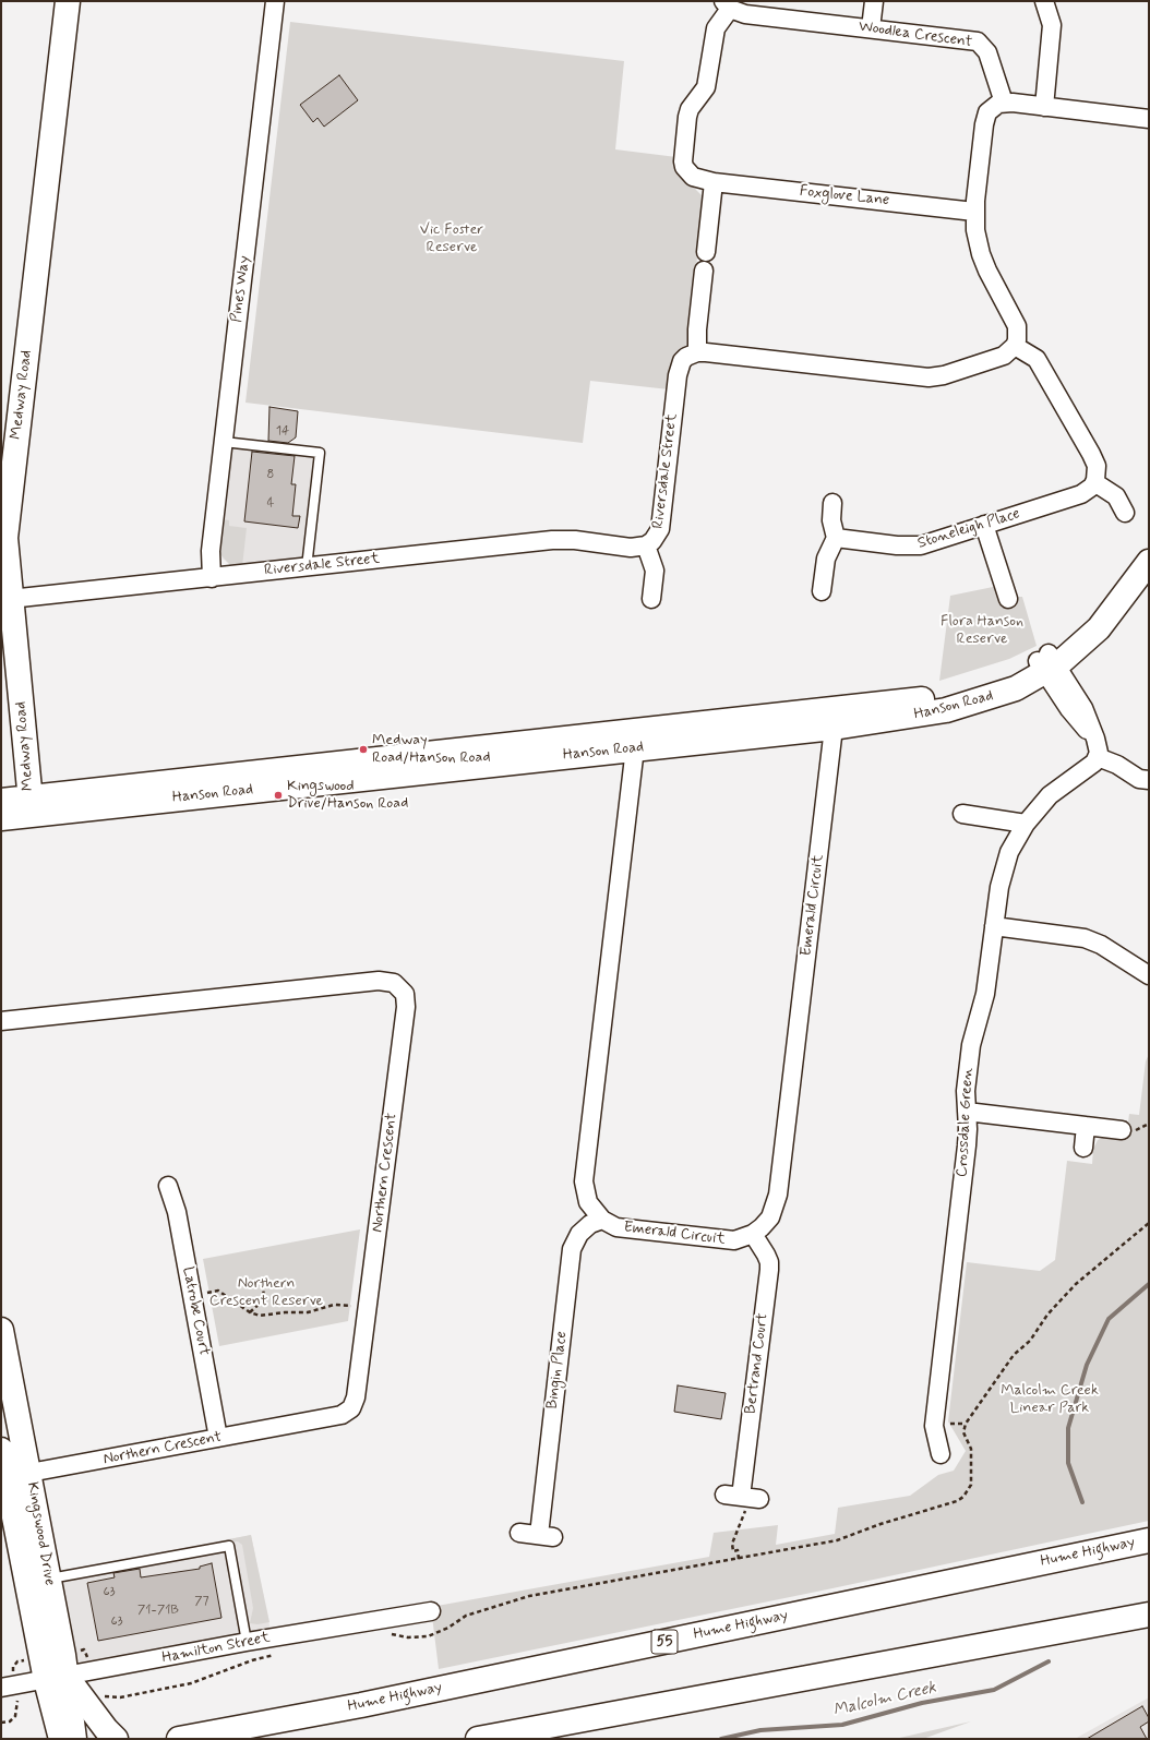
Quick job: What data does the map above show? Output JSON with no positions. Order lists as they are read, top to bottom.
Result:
{
  "streets": {
    "main road": [
      "Medway Road",
      "Hanson Road",
      "Kingswood Drive",
      "Hume Highway",
      "55"
    ],
    "street": [
      "Woodlea Crescent",
      "Foxglove Lane",
      "Pines Way",
      "Riversdale Street",
      "Stoneleigh Place",
      "Emerald Circuit",
      "Crossdale Green",
      "Northern Crescent",
      "Latrobe Court",
      "Bertrand Court",
      "Bingin Place",
      "Hamilton Street"
    ]
  },
  "crossings": [
    ["Woodlea Crescent", "Foxglove Lane"],
    ["Pines Way", "Riversdale Street"],
    ["Medway Road", "Riversdale Street"],
    ["Medway Road", "Hanson Road"],
    ["Hanson Road", "Emerald Circuit"],
    ["Emerald Circuit", "Bertrand Court"],
    ["Emerald Circuit", "Bingin Place"],
    ["Northern Crescent", "Latrobe Court"],
    ["Northern Crescent", "Kingswood Drive"],
    ["Kingswood Drive", "Hamilton Street"]
  ],
  "water": ["Malcolm Creek"],
  "parks": [
    "Vic Foster Reserve",
    "Flora Hanson Reserve",
    "Northern Crescent Reserve",
    "Malcolm Creek Linear Park"
  ],
  "places": ["Medway Road/Hanson Road", "Kingswood Drive/Hanson Road"],
  "house_numbers": [
    "14",
    "8",
    "4",
    "63",
    "77",
    "71-71B",
    "63"
  ]
}
